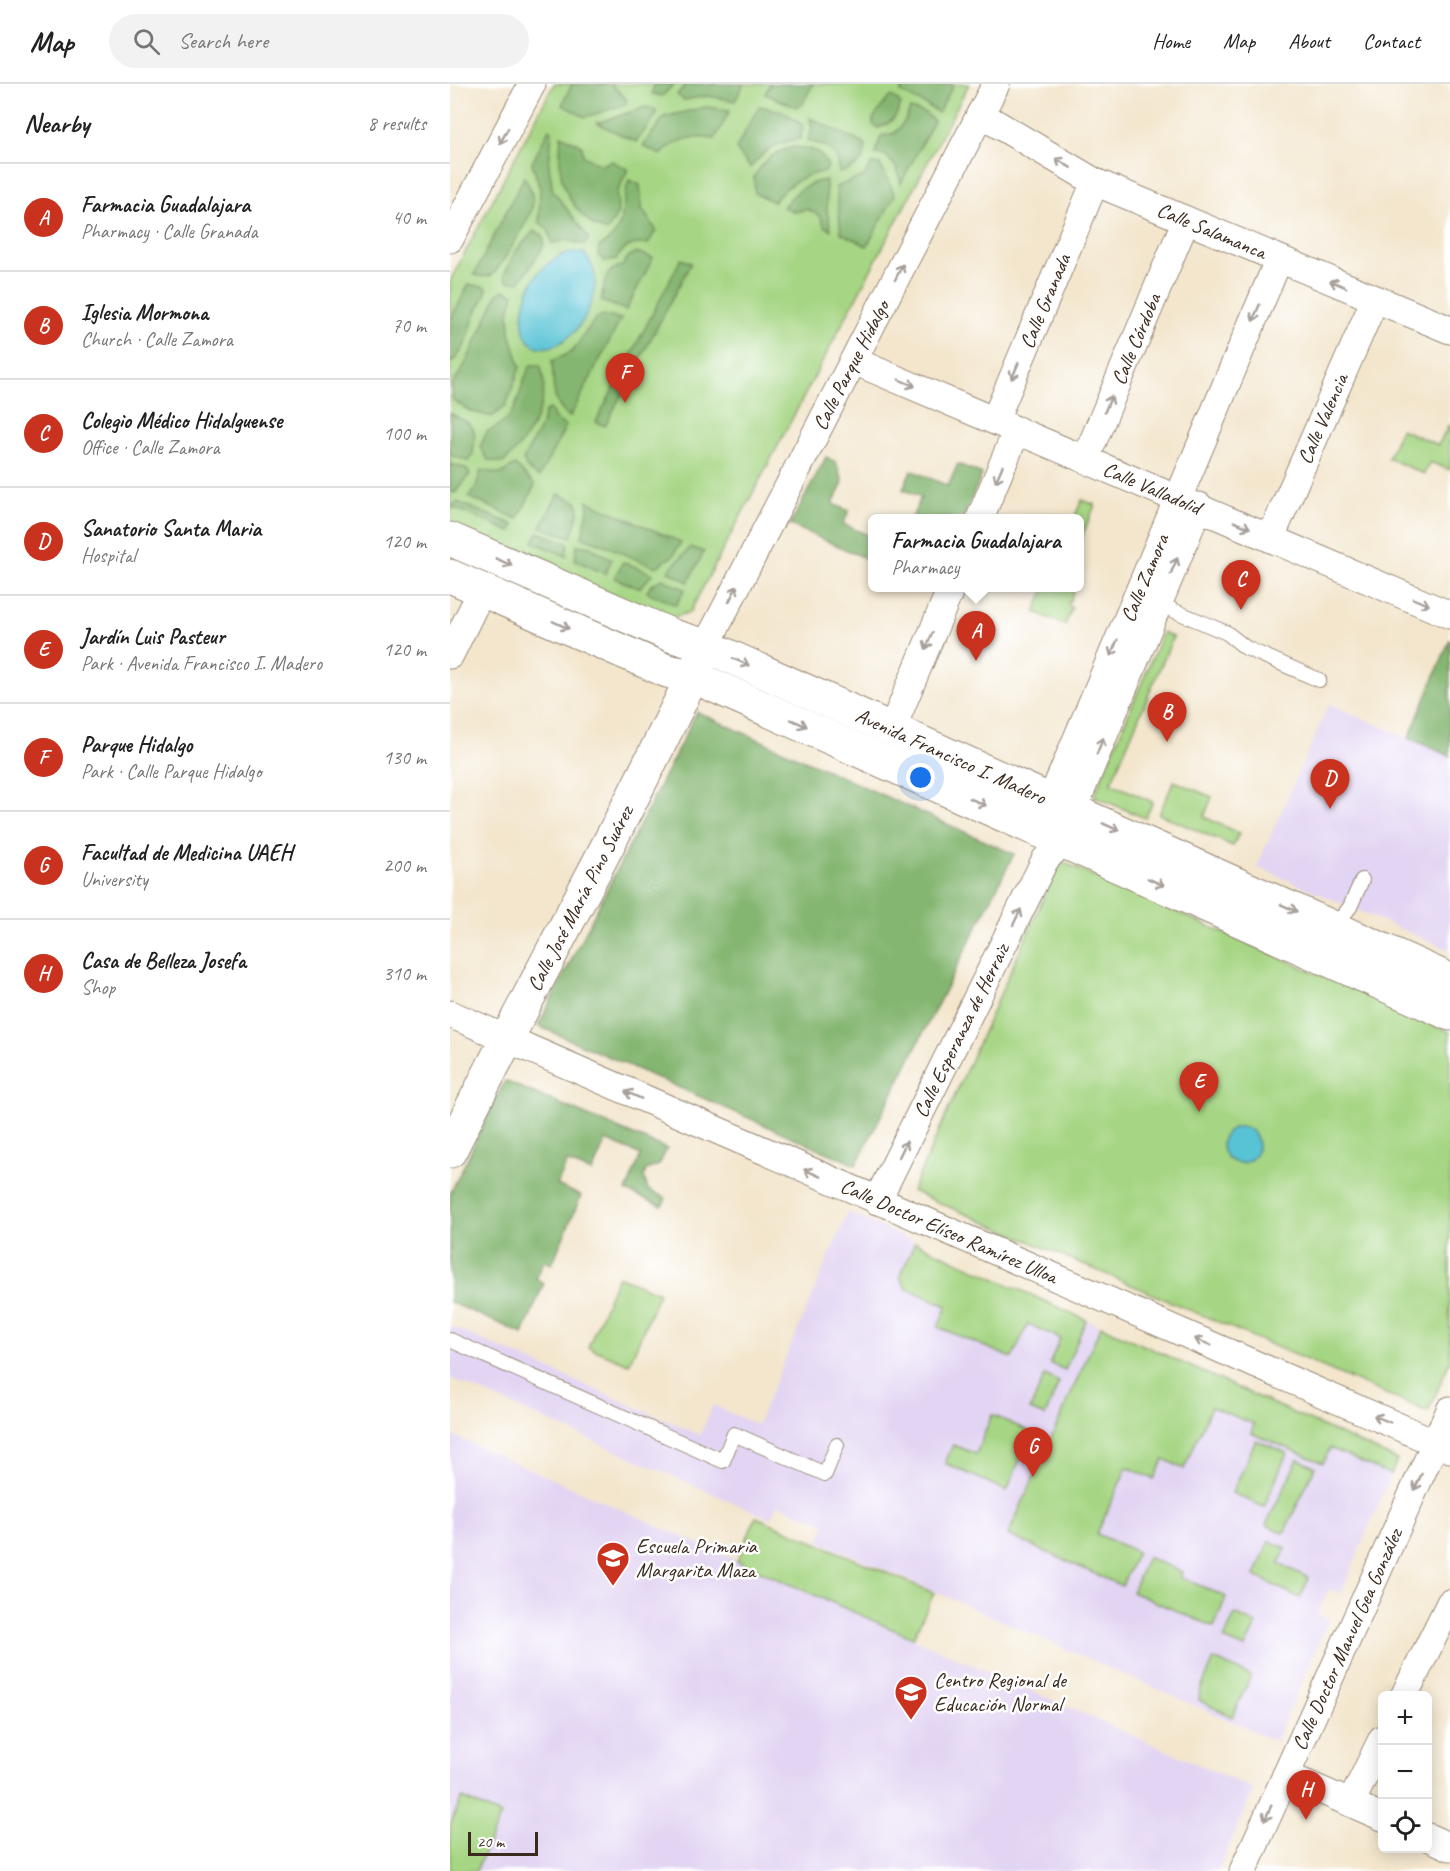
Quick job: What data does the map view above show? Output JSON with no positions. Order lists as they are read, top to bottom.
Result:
{
  "streets": {
    "main road": ["Avenida Francisco I. Madero", "Calle José María Pino Suárez"],
    "street": [
      "Calle Salamanca",
      "Calle Granada",
      "Calle Córdoba",
      "Calle Parque Hidalgo",
      "Calle Valencia",
      "Calle Valladolid",
      "Calle Zamora",
      "Calle Esperanza de Herraiz",
      "Calle Doctor Elíseo Ramírez Ulloa",
      "Calle Doctor Manuel Gea González"
    ]
  },
  "crossings": [
    ["Calle Salamanca", "Calle Granada"],
    ["Calle Salamanca", "Calle Córdoba"],
    ["Calle Salamanca", "Calle Parque Hidalgo"],
    ["Calle Salamanca", "Calle Valencia"],
    ["Calle Salamanca", "Calle Zamora"],
    ["Calle Granada", "Calle Valladolid"],
    ["Calle Córdoba", "Calle Valladolid"],
    ["Calle Parque Hidalgo", "Calle Valladolid"],
    ["Calle Parque Hidalgo", "Avenida Francisco I. Madero"],
    ["Calle Parque Hidalgo", "Calle José María Pino Suárez"],
    ["Calle Valencia", "Calle Valladolid"],
    ["Calle Valladolid", "Calle Zamora"],
    ["Calle Zamora", "Avenida Francisco I. Madero"],
    ["Calle Zamora", "Calle Esperanza de Herraiz"],
    ["Avenida Francisco I. Madero", "Calle José María Pino Suárez"],
    ["Avenida Francisco I. Madero", "Calle Esperanza de Herraiz"],
    ["Calle José María Pino Suárez", "Calle Doctor Elíseo Ramírez Ulloa"],
    ["Calle Esperanza de Herraiz", "Calle Doctor Elíseo Ramírez Ulloa"],
    ["Calle Doctor Elíseo Ramírez Ulloa", "Calle Doctor Manuel Gea González"]
  ],
  "one_way": [
    "Calle Salamanca",
    "Calle Granada",
    "Calle Córdoba",
    "Calle Parque Hidalgo",
    "Calle Valladolid",
    "Calle Zamora",
    "Avenida Francisco I. Madero",
    "Calle Esperanza de Herraiz",
    "Calle Doctor Elíseo Ramírez Ulloa"
  ],
  "places": {
    "school or university": ["Escuela Primaria Margarita Maza", "Centro Regional de Educación Normal"]
  },
  "scale_bar": "20 m",
  "page": {
    "header": "Map",
    "search": "Search here",
    "nav": [
      "Home",
      "Map",
      "About",
      "Contact"
    ],
    "heading": ["Nearby", "8 results"],
    "list": [
      {
        "mark": "A",
        "name": "Farmacia Guadalajara",
        "note": "Pharmacy · Calle Granada",
        "value": "40 m"
      },
      {
        "mark": "B",
        "name": "Iglesia Mormona",
        "note": "Church · Calle Zamora",
        "value": "70 m"
      },
      {
        "mark": "C",
        "name": "Colegio Médico Hidalguense",
        "note": "Office · Calle Zamora",
        "value": "100 m"
      },
      {
        "mark": "D",
        "name": "Sanatorio Santa Maria",
        "note": "Hospital",
        "value": "120 m"
      },
      {
        "mark": "E",
        "name": "Jardín Luis Pasteur",
        "note": "Park · Avenida Francisco I. Madero",
        "value": "120 m"
      },
      {
        "mark": "F",
        "name": "Parque Hidalgo",
        "note": "Park · Calle Parque Hidalgo",
        "value": "130 m"
      },
      {
        "mark": "G",
        "name": "Facultad de Medicina UAEH",
        "note": "University",
        "value": "200 m"
      },
      {
        "mark": "H",
        "name": "Casa de Belleza Josefa",
        "note": "Shop",
        "value": "310 m"
      }
    ],
    "pins": [
      "F",
      "C",
      "A",
      "B",
      "D",
      "E",
      "G",
      "H"
    ],
    "popup": ["Farmacia Guadalajara", "Pharmacy"],
    "map_buttons": ["+", "−"],
    "scale": "20 m"
  }
}
